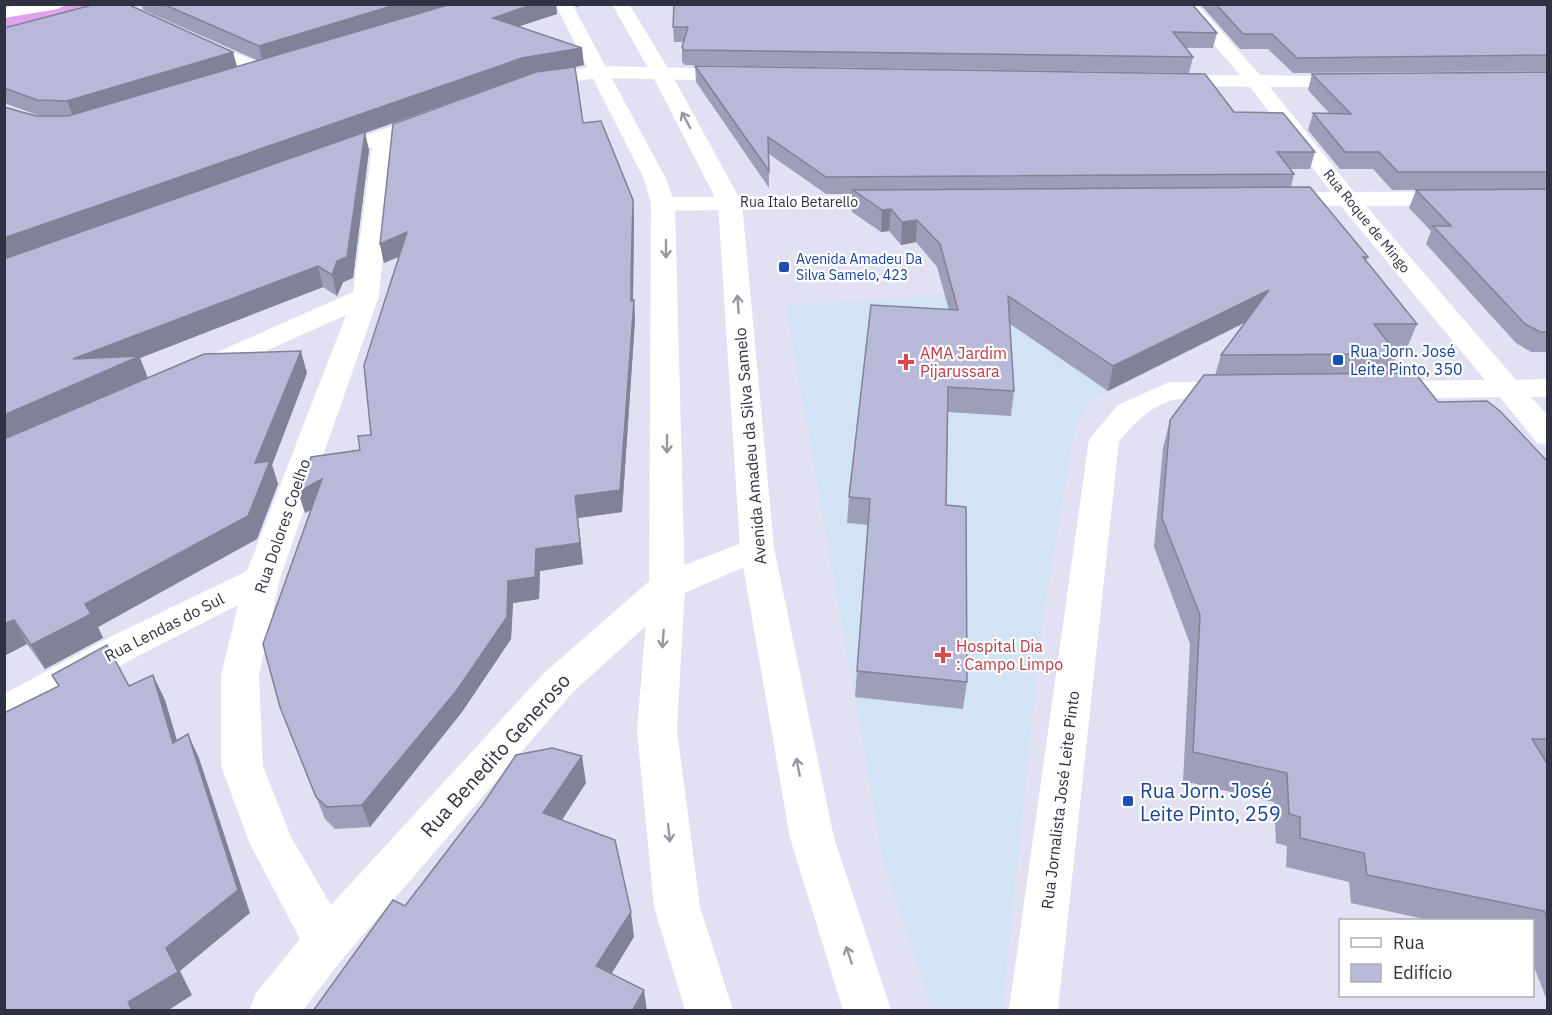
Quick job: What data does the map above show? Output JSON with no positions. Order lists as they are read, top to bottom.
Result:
{
  "streets": {
    "street": [
      "Rua Italo Betarello",
      "Rua Roque de Mingo",
      "Avenida Amadeu da Silva Samelo",
      "Rua Dolores Coelho",
      "Rua Lendas do Sul",
      "Rua Benedito Generoso",
      "Rua Jornalista José Leite Pinto"
    ]
  },
  "crossings": [
    ["Rua Italo Betarello", "Avenida Amadeu da Silva Samelo"],
    ["Avenida Amadeu da Silva Samelo", "Rua Benedito Generoso"],
    ["Rua Dolores Coelho", "Rua Lendas do Sul"],
    ["Rua Dolores Coelho", "Rua Benedito Generoso"]
  ],
  "places": {
    "transit": ["Avenida Amadeu Da Silva Samelo, 423", "Rua Jorn. José Leite Pinto, 350", "Rua Jorn. José Leite Pinto, 259"],
    "health": ["AMA Jardim Pijarussara", "Hospital Dia : Campo Limpo"]
  },
  "legend": ["Rua", "Edifício"]
}
